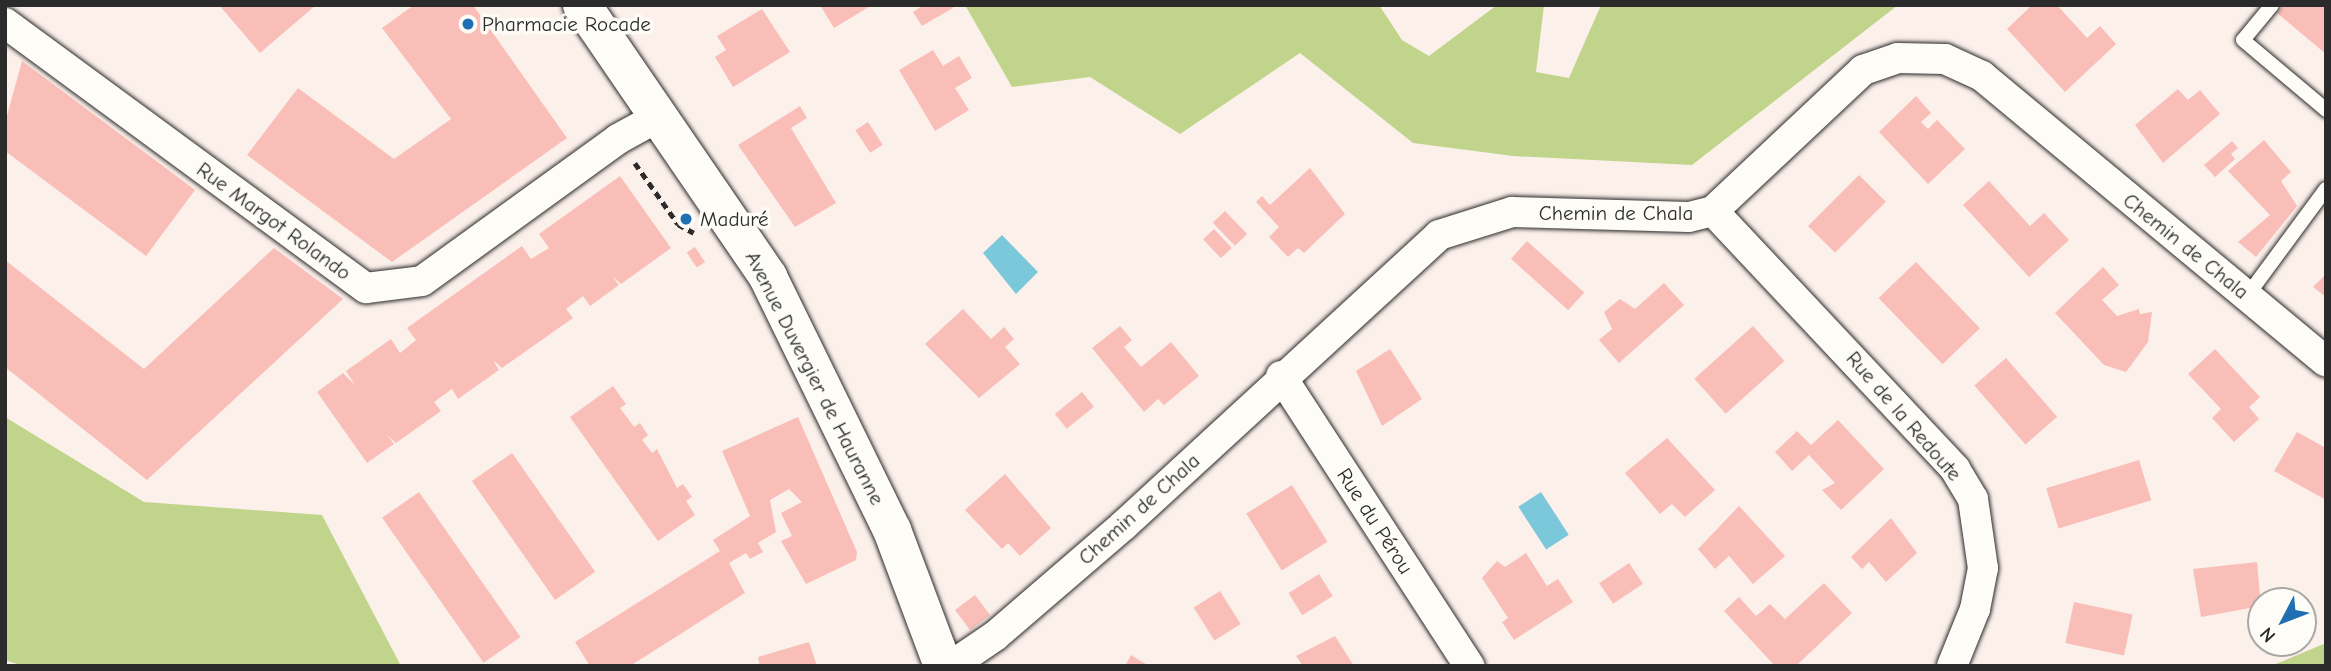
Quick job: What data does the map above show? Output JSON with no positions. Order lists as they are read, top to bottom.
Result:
{
  "streets": {
    "main road": ["Avenue Duvergier de Hauranne"],
    "street": [
      "Chemin de Chala",
      "Rue Margot Rolando",
      "Rue de la Redoute",
      "Rue du Pérou"
    ]
  },
  "crossings": [
    ["Chemin de Chala", "Rue de la Redoute"],
    ["Chemin de Chala", "Rue du Pérou"],
    ["Rue Margot Rolando", "Avenue Duvergier de Hauranne"]
  ],
  "places": ["Pharmacie Rocade", "Maduré"],
  "north": "bottom left"
}
